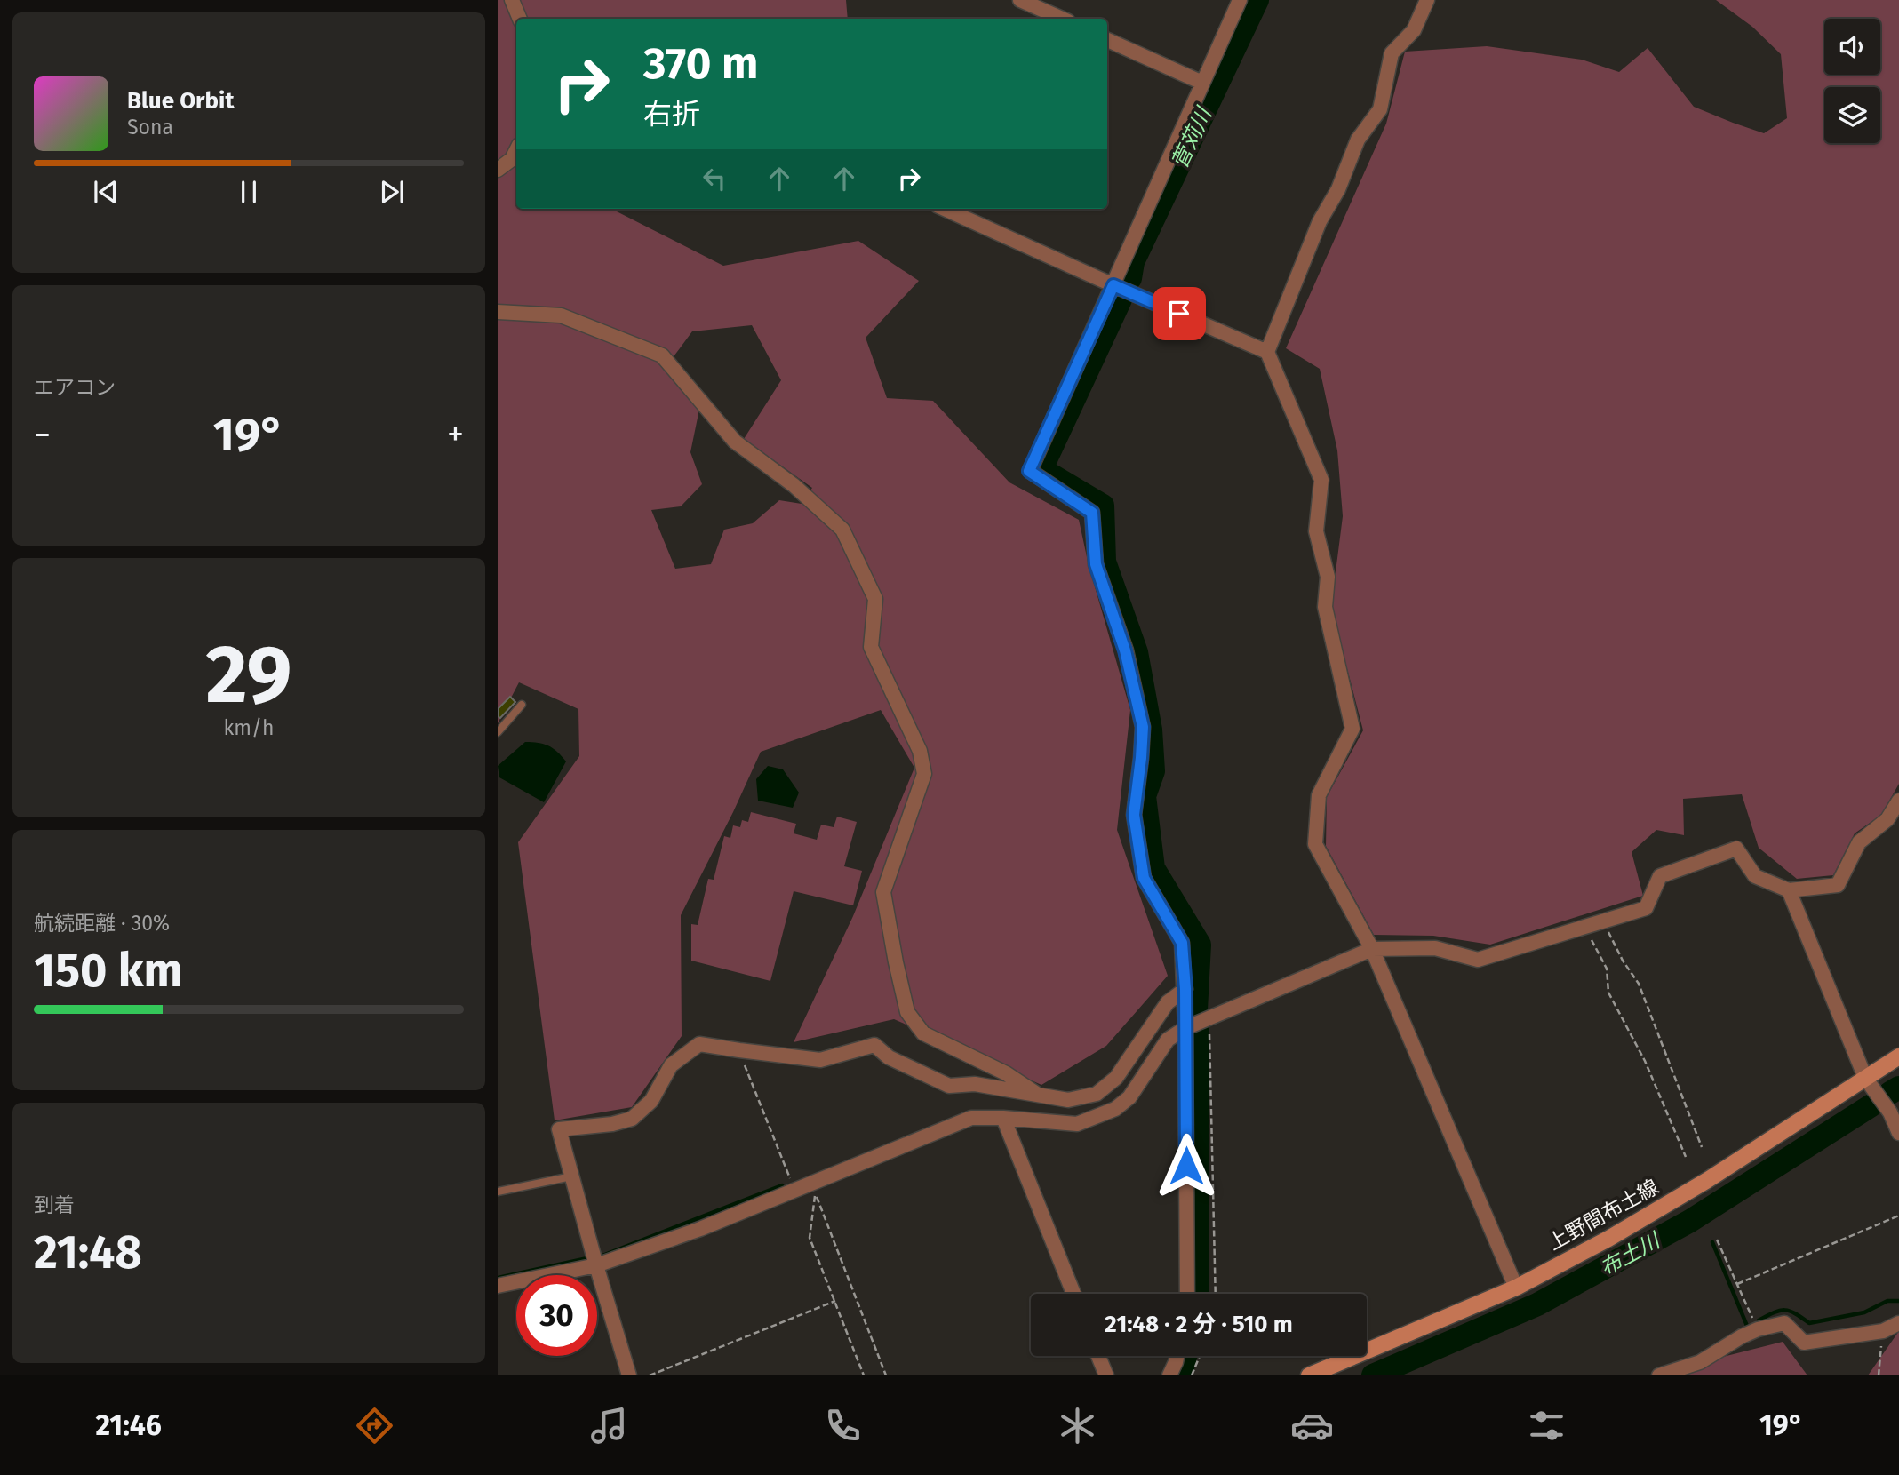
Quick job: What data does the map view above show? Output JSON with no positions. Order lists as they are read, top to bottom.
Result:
{
  "streets": {
    "main road": ["上野間布土線"]
  },
  "water": ["菅苅川", "布土川"],
  "page": {
    "turn": ["370 m", "右折"],
    "song": ["Blue Orbit", "Sona"],
    "tile": [
      "エアコン",
      ["29", "km/h"],
      ["航続距離 · 30%", "150 km"],
      ["到着", "21:48"]
    ],
    "heat": ["−", "19°", "+"],
    "limit": "30",
    "trip": "21:48 · 2 分 · 510 m",
    "tabs": ["21:46", "19°"]
  }
}
